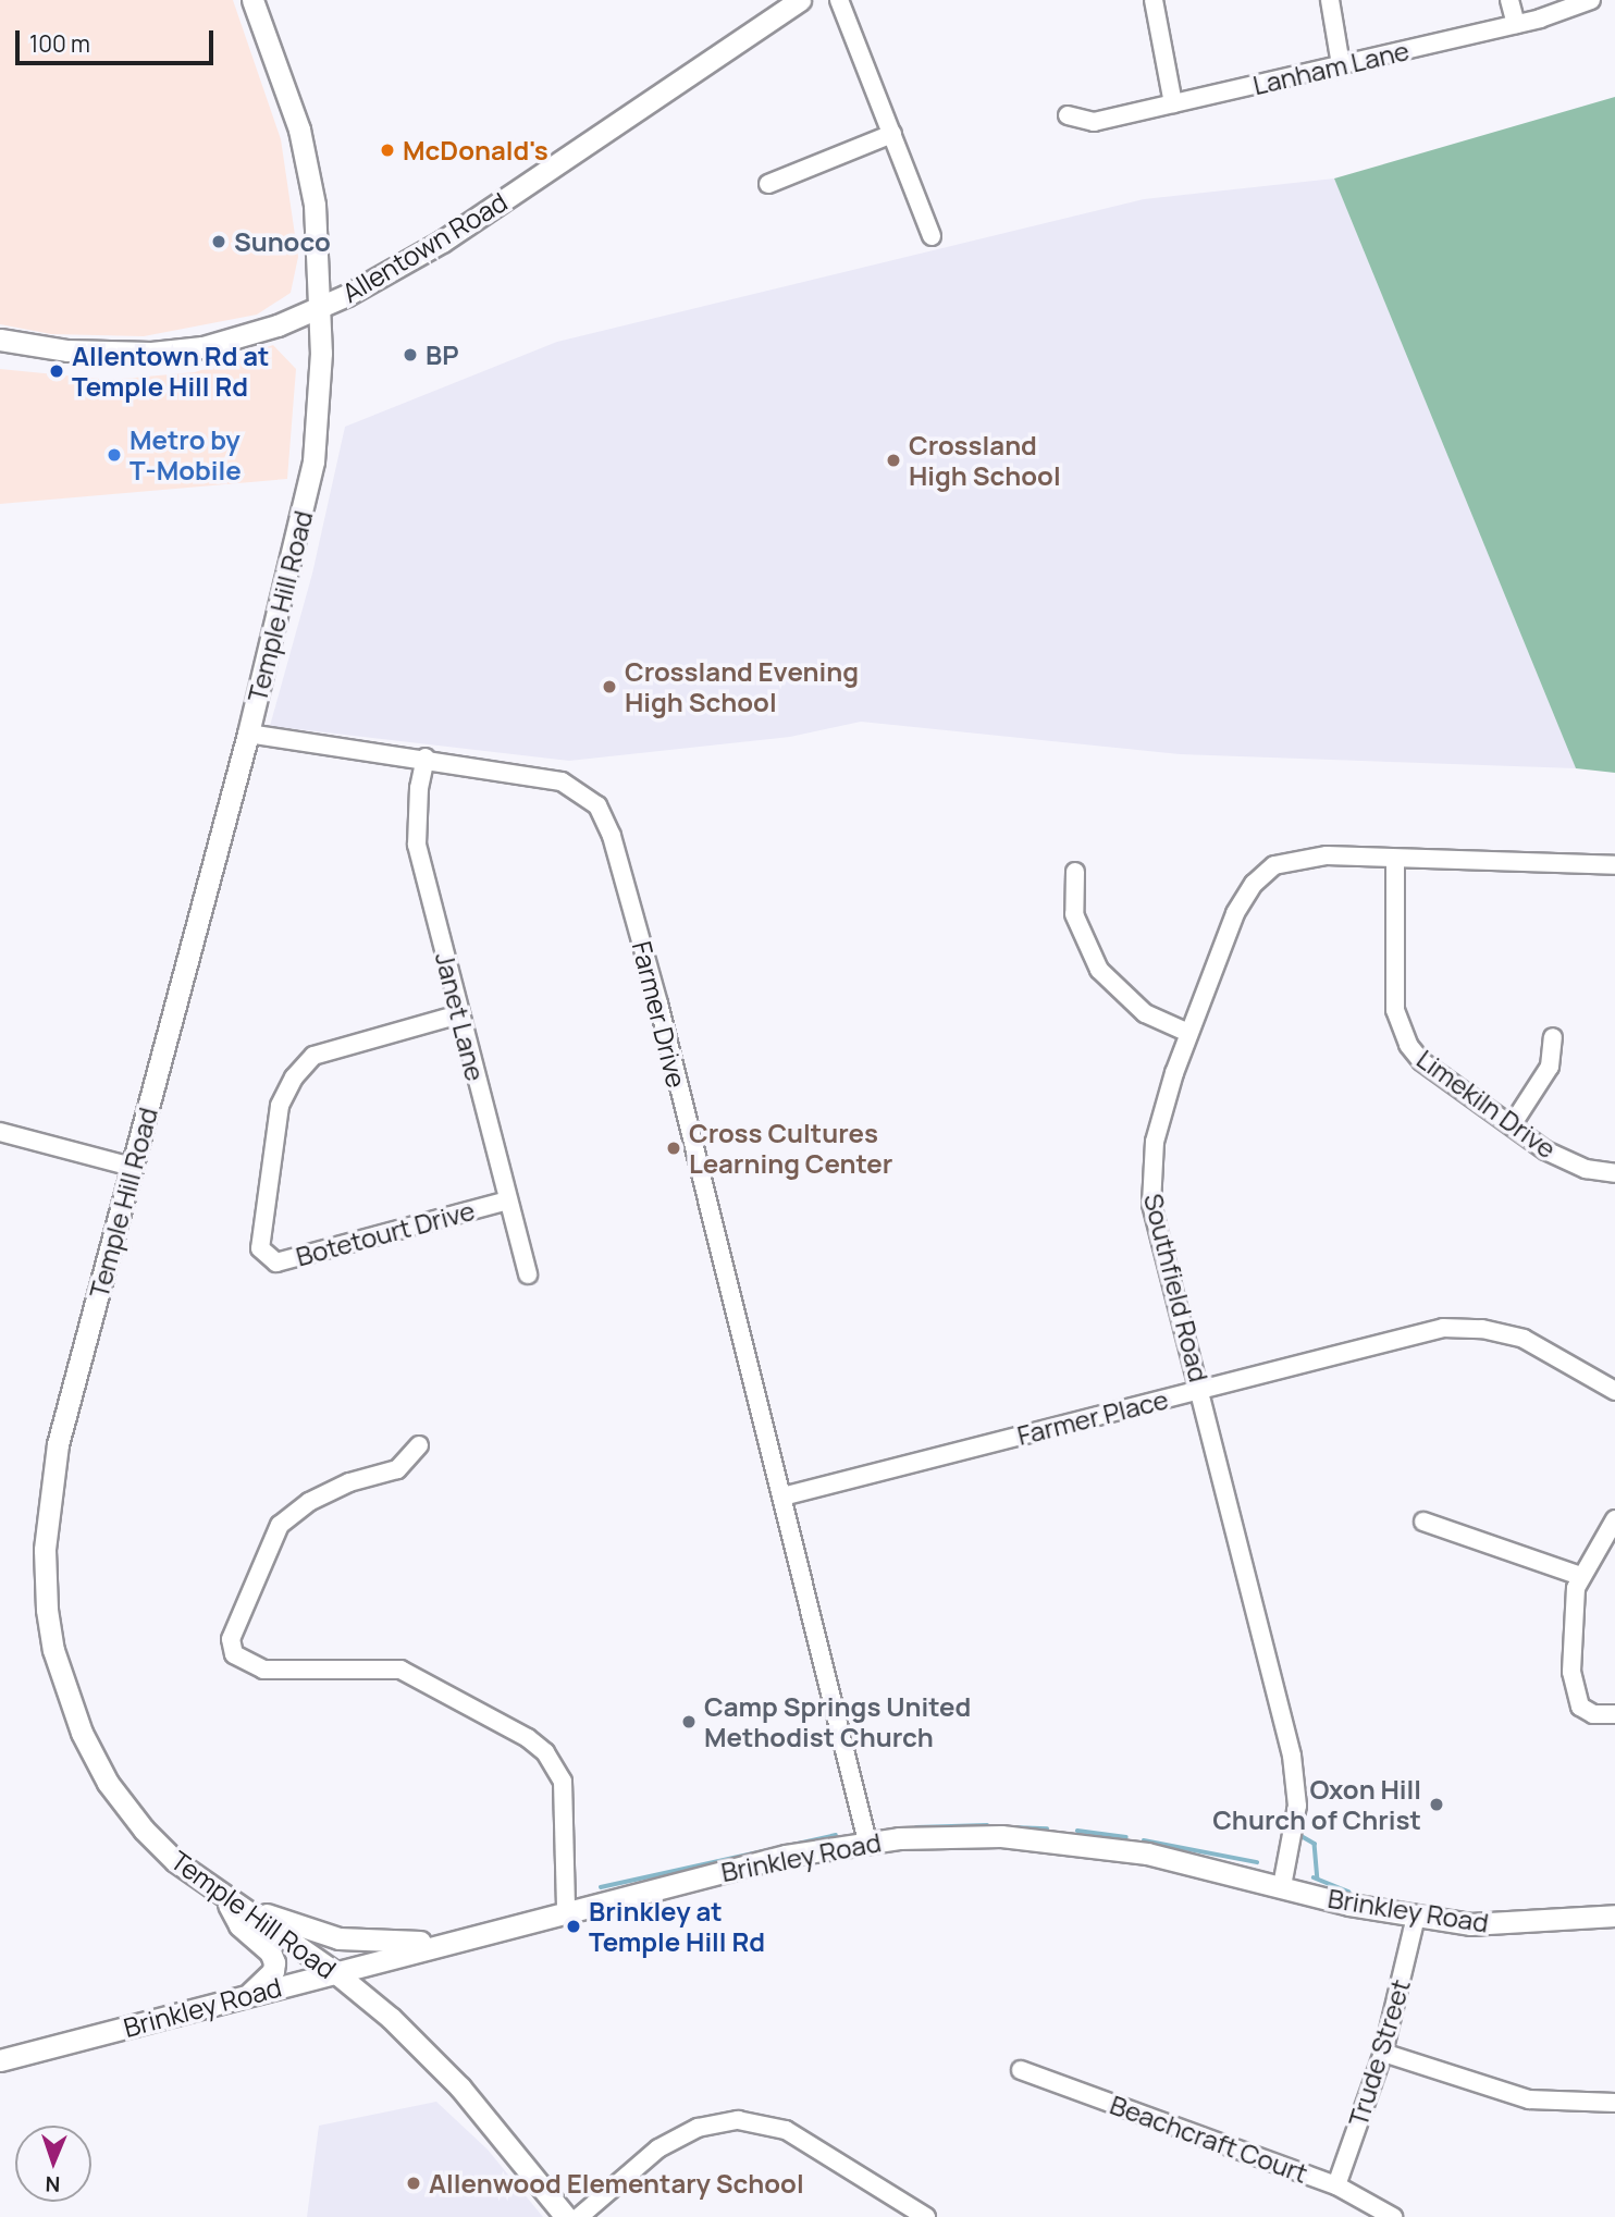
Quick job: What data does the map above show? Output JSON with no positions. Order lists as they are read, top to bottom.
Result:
{
  "streets": {
    "main road": ["Allentown Road", "Temple Hill Road", "Brinkley Road"],
    "street": [
      "Lanham Lane",
      "Farmer Drive",
      "Janet Lane",
      "Limekiln Drive",
      "Botetourt Drive",
      "Southfield Road",
      "Farmer Place",
      "Trude Street",
      "Beachcraft Court"
    ]
  },
  "crossings": [
    ["Allentown Road", "Temple Hill Road"],
    ["Temple Hill Road", "Farmer Drive"],
    ["Temple Hill Road", "Brinkley Road"],
    ["Farmer Drive", "Janet Lane"],
    ["Farmer Drive", "Farmer Place"],
    ["Farmer Drive", "Brinkley Road"],
    ["Janet Lane", "Botetourt Drive"],
    ["Limekiln Drive", "Southfield Road"],
    ["Southfield Road", "Farmer Place"],
    ["Southfield Road", "Brinkley Road"],
    ["Brinkley Road", "Trude Street"],
    ["Trude Street", "Beachcraft Court"]
  ],
  "places": [
    "McDonald's",
    "Sunoco",
    "BP",
    "Allentown Rd at Temple Hill Rd",
    "Metro by T-Mobile",
    "Crossland High School",
    "Crossland Evening High School",
    "Cross Cultures Learning Center",
    "Camp Springs United Methodist Church",
    "Oxon Hill Church of Christ",
    "Brinkley at Temple Hill Rd",
    "Allenwood Elementary School"
  ],
  "scale_bar": "100 m",
  "north": "bottom"
}
